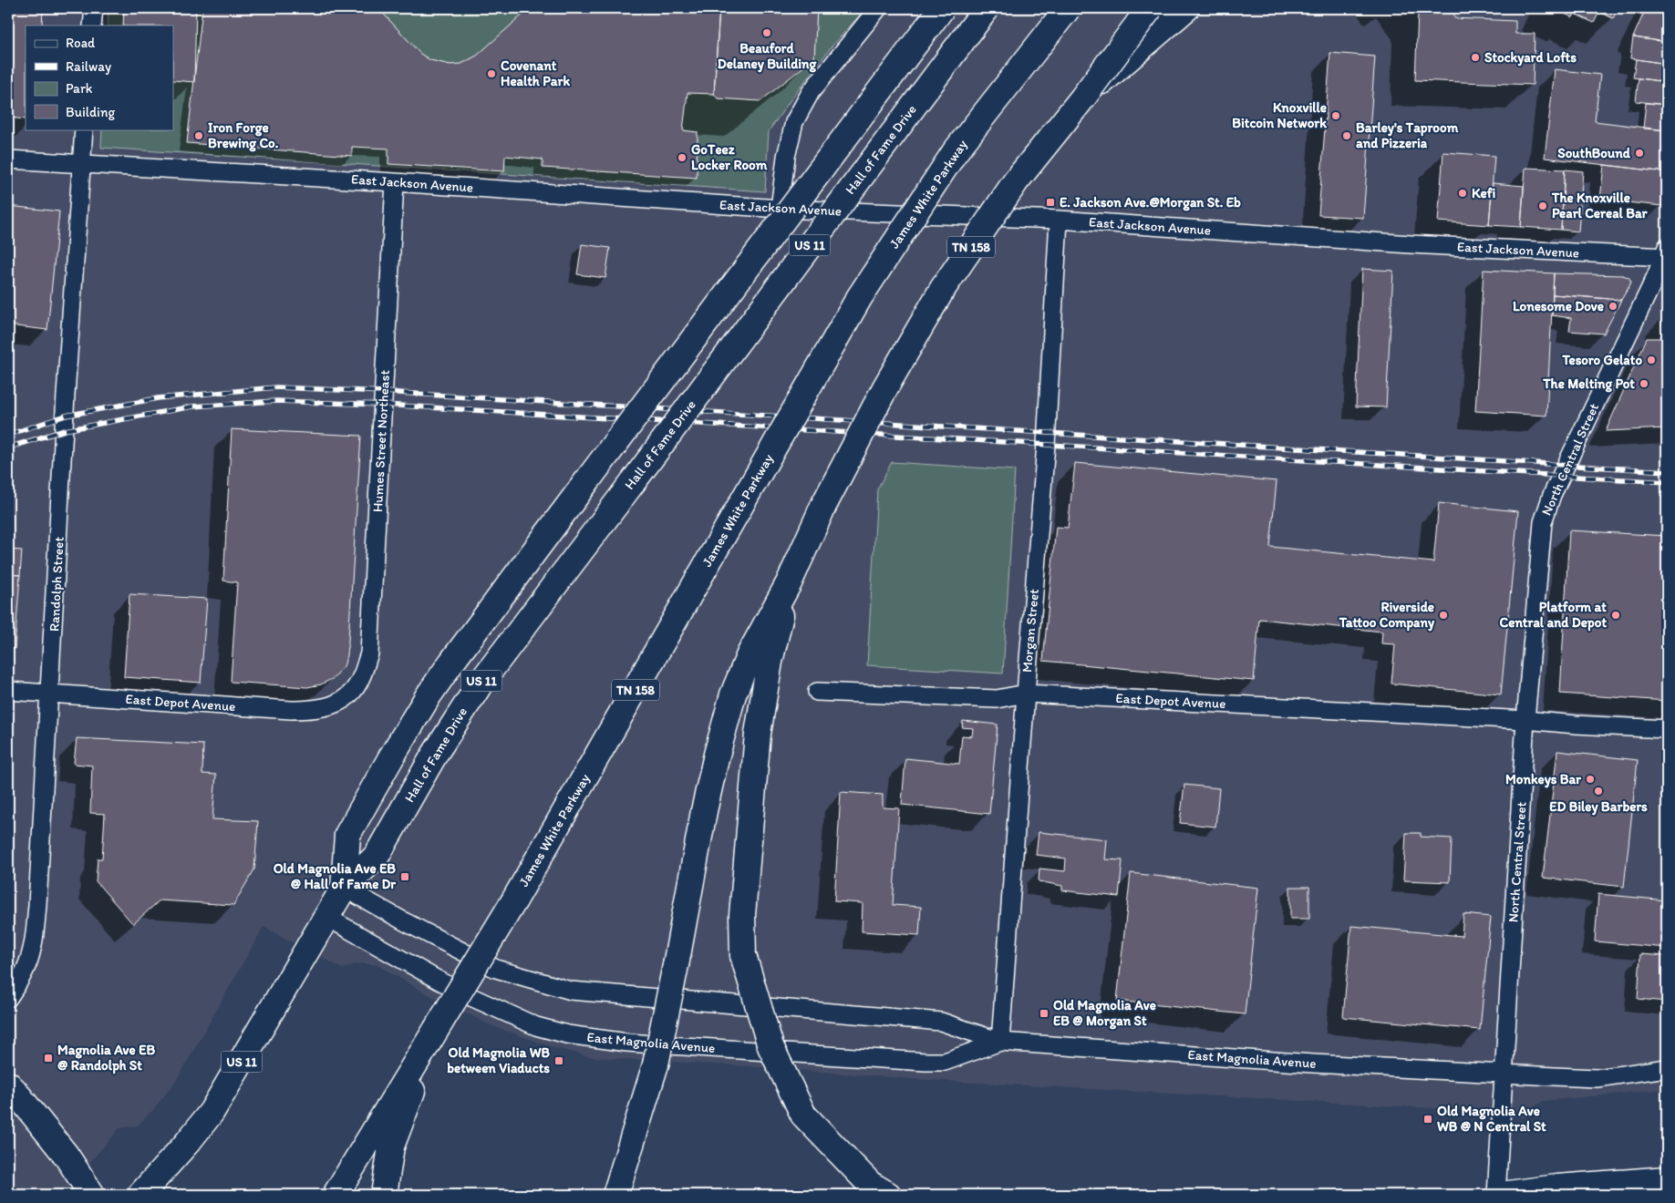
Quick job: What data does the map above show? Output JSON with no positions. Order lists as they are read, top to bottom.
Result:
{
  "streets": {
    "main road": [
      "Hall of Fame Drive",
      "James White Parkway",
      "US 11",
      "TN 158"
    ],
    "street": [
      "East Jackson Avenue",
      "Humes Street Northeast",
      "North Central Street",
      "Randolph Street",
      "Morgan Street",
      "East Depot Avenue",
      "East Magnolia Avenue"
    ]
  },
  "crossings": [
    ["Hall of Fame Drive", "East Magnolia Avenue"],
    ["East Jackson Avenue", "Humes Street Northeast"],
    ["East Jackson Avenue", "North Central Street"],
    ["East Jackson Avenue", "Randolph Street"],
    ["East Jackson Avenue", "Morgan Street"],
    ["Humes Street Northeast", "East Depot Avenue"],
    ["North Central Street", "East Depot Avenue"],
    ["North Central Street", "East Magnolia Avenue"],
    ["Randolph Street", "East Depot Avenue"],
    ["Morgan Street", "East Depot Avenue"],
    ["Morgan Street", "East Magnolia Avenue"]
  ],
  "places": {
    "other": [
      "Beauford Delaney Building",
      "Stockyard Lofts",
      "Covenant Health Park",
      "Knoxville Bitcoin Network",
      "Iron Forge Brewing Co.",
      "Barley's Taproom and Pizzeria",
      "SouthBound",
      "GoTeez Locker Room",
      "Kefi",
      "The Knoxville Pearl Cereal Bar",
      "Lonesome Dove",
      "Tesoro Gelato",
      "The Melting Pot",
      "Riverside Tattoo Company",
      "Platform at Central and Depot",
      "Monkeys Bar",
      "ED Biley Barbers"
    ],
    "transit": [
      "E. Jackson Ave.@Morgan St. Eb",
      "Old Magnolia Ave EB @ Hall of Fame Dr",
      "Old Magnolia Ave EB @ Morgan St",
      "Magnolia Ave EB @ Randolph St",
      "Old Magnolia WB between Viaducts",
      "Old Magnolia Ave WB @ N Central St"
    ]
  },
  "legend": [
    "Road",
    "Railway",
    "Park",
    "Building"
  ]
}
